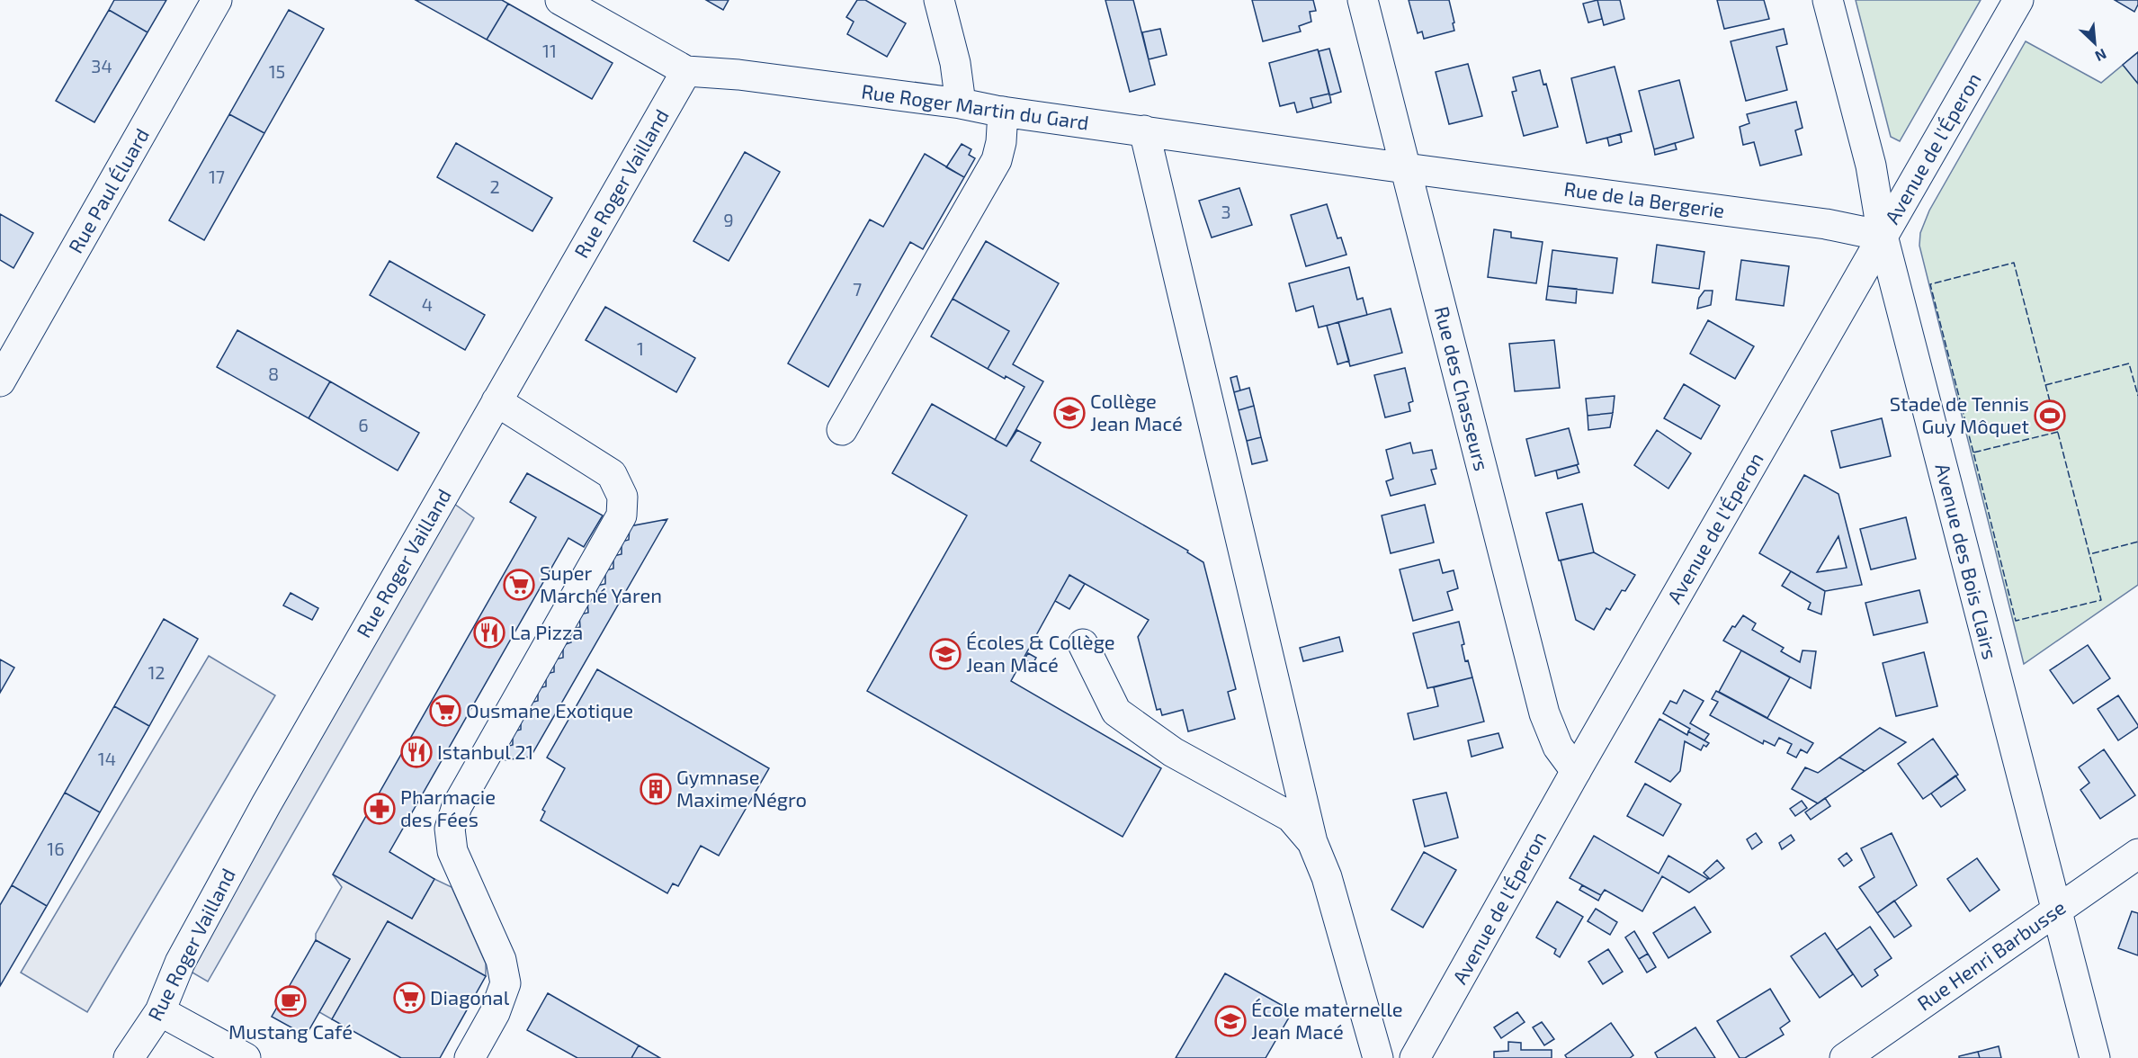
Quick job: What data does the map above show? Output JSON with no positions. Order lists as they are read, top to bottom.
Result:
{
  "streets": {
    "street": [
      "Rue Roger Martin du Gard",
      "Avenue de l'Éperon",
      "Rue Roger Vailland",
      "Rue Paul Éluard",
      "Rue de la Bergerie",
      "Rue des Chasseurs",
      "Avenue des Bois Clairs",
      "Rue Henri Barbusse"
    ]
  },
  "crossings": [
    ["Rue Roger Martin du Gard", "Rue Roger Vailland"],
    ["Rue Roger Martin du Gard", "Rue de la Bergerie"],
    ["Rue Roger Martin du Gard", "Rue des Chasseurs"],
    ["Avenue de l'Éperon", "Rue de la Bergerie"],
    ["Avenue de l'Éperon", "Rue des Chasseurs"],
    ["Avenue de l'Éperon", "Avenue des Bois Clairs"],
    ["Rue de la Bergerie", "Rue des Chasseurs"],
    ["Rue de la Bergerie", "Avenue des Bois Clairs"],
    ["Avenue des Bois Clairs", "Rue Henri Barbusse"]
  ],
  "places": {
    "school or university": ["Collège Jean Macé", "Écoles & Collège Jean Macé", "École maternelle Jean Macé"],
    "sports": ["Stade de Tennis Guy Môquet"],
    "supermarket": ["Super Marché Yaren", "Ousmane Exotique", "Diagonal"],
    "restaurant": ["La Pizza", "Istanbul 21"],
    "building": ["Gymnase Maxime Négro"],
    "pharmacy": ["Pharmacie des Fées"],
    "cafe": ["Mustang Café"]
  },
  "house_numbers": [
    "11",
    "34",
    "15",
    "17",
    "2",
    "3",
    "9",
    "7",
    "4",
    "1",
    "8",
    "6",
    "12",
    "14",
    "16"
  ],
  "north": "bottom right"
}
